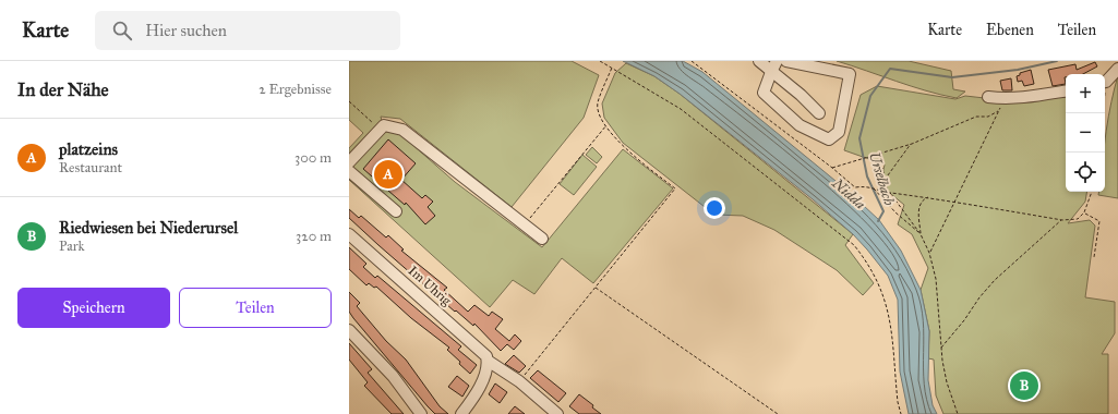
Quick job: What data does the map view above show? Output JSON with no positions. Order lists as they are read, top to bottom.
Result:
{
  "streets": {
    "street": ["Im Uhrig"]
  },
  "water": ["Urselbach", "Nidda"],
  "page": {
    "header": "Karte",
    "search": "Hier suchen",
    "nav": ["Karte", "Ebenen", "Teilen"],
    "heading": ["In der Nähe", "2 Ergebnisse"],
    "map_buttons": ["+", "−"],
    "list": [
      {
        "mark": "A",
        "name": "platzeins",
        "note": "Restaurant",
        "value": "300 m"
      },
      {
        "mark": "B",
        "name": "Riedwiesen bei Niederursel",
        "note": "Park",
        "value": "320 m"
      }
    ],
    "pins": ["A", "B"],
    "buttons": ["Speichern", "Teilen"]
  }
}
